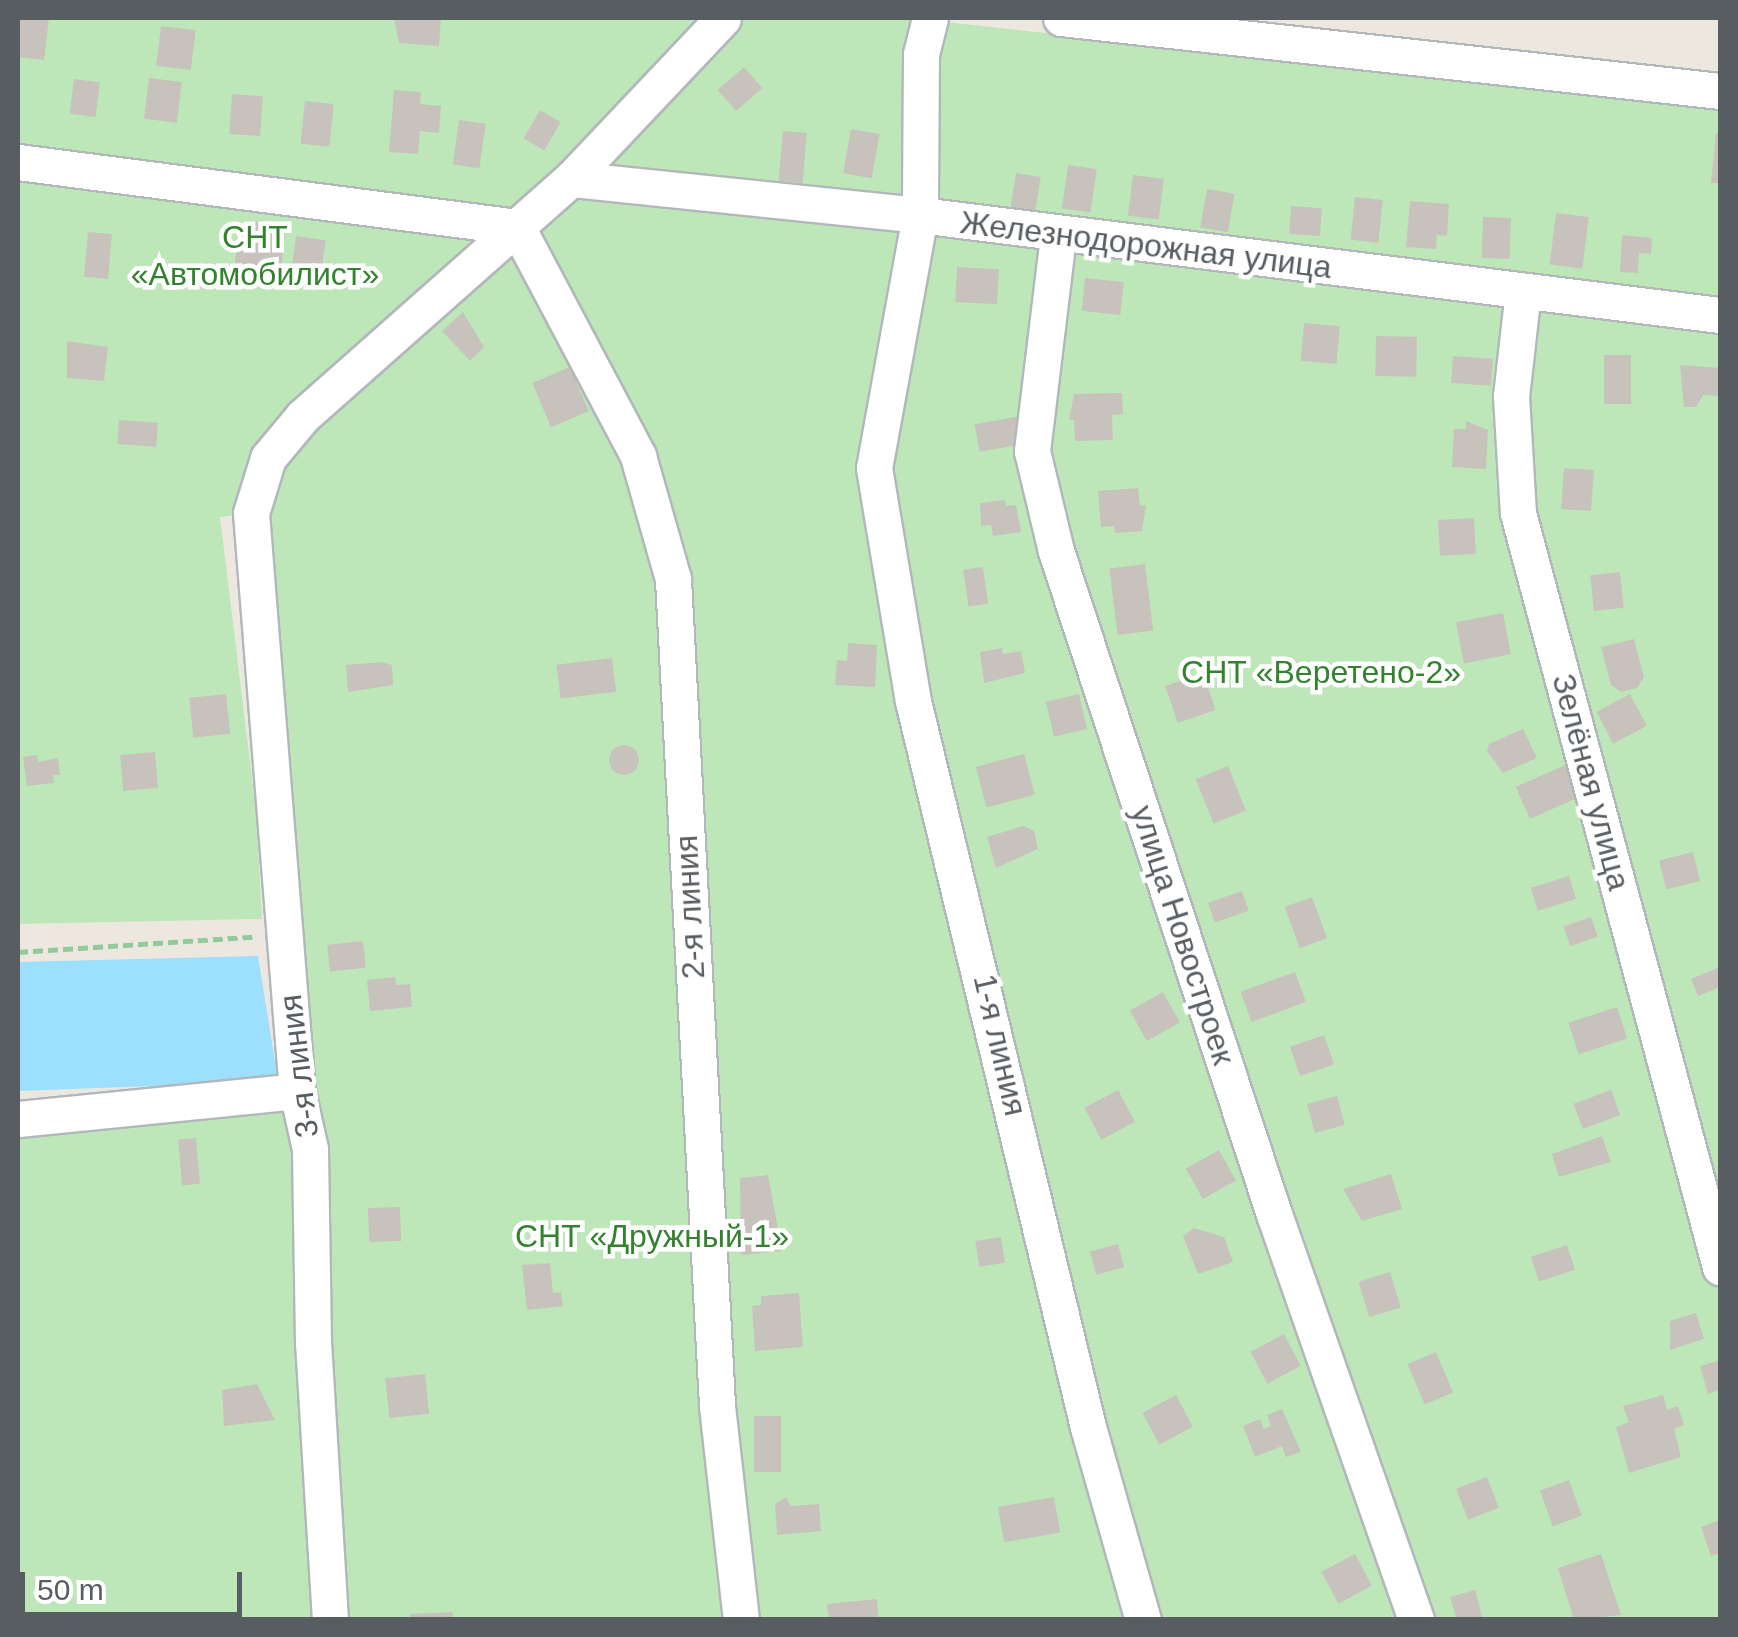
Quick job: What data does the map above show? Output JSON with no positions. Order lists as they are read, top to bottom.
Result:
{
  "streets": {
    "street": [
      "Железнодорожная улица",
      "Зелёная улица",
      "2-я линия",
      "улица Новостроек",
      "1-я линия",
      "3-я линия"
    ]
  },
  "crossings": [
    ["Железнодорожная улица", "Зелёная улица"],
    ["Железнодорожная улица", "улица Новостроек"],
    ["Железнодорожная улица", "1-я линия"],
    ["2-я линия", "3-я линия"]
  ],
  "parks": ["СНТ «Автомобилист»", "СНТ «Веретено-2»", "СНТ «Дружный-1»"],
  "scale_bar": "50 m"
}
